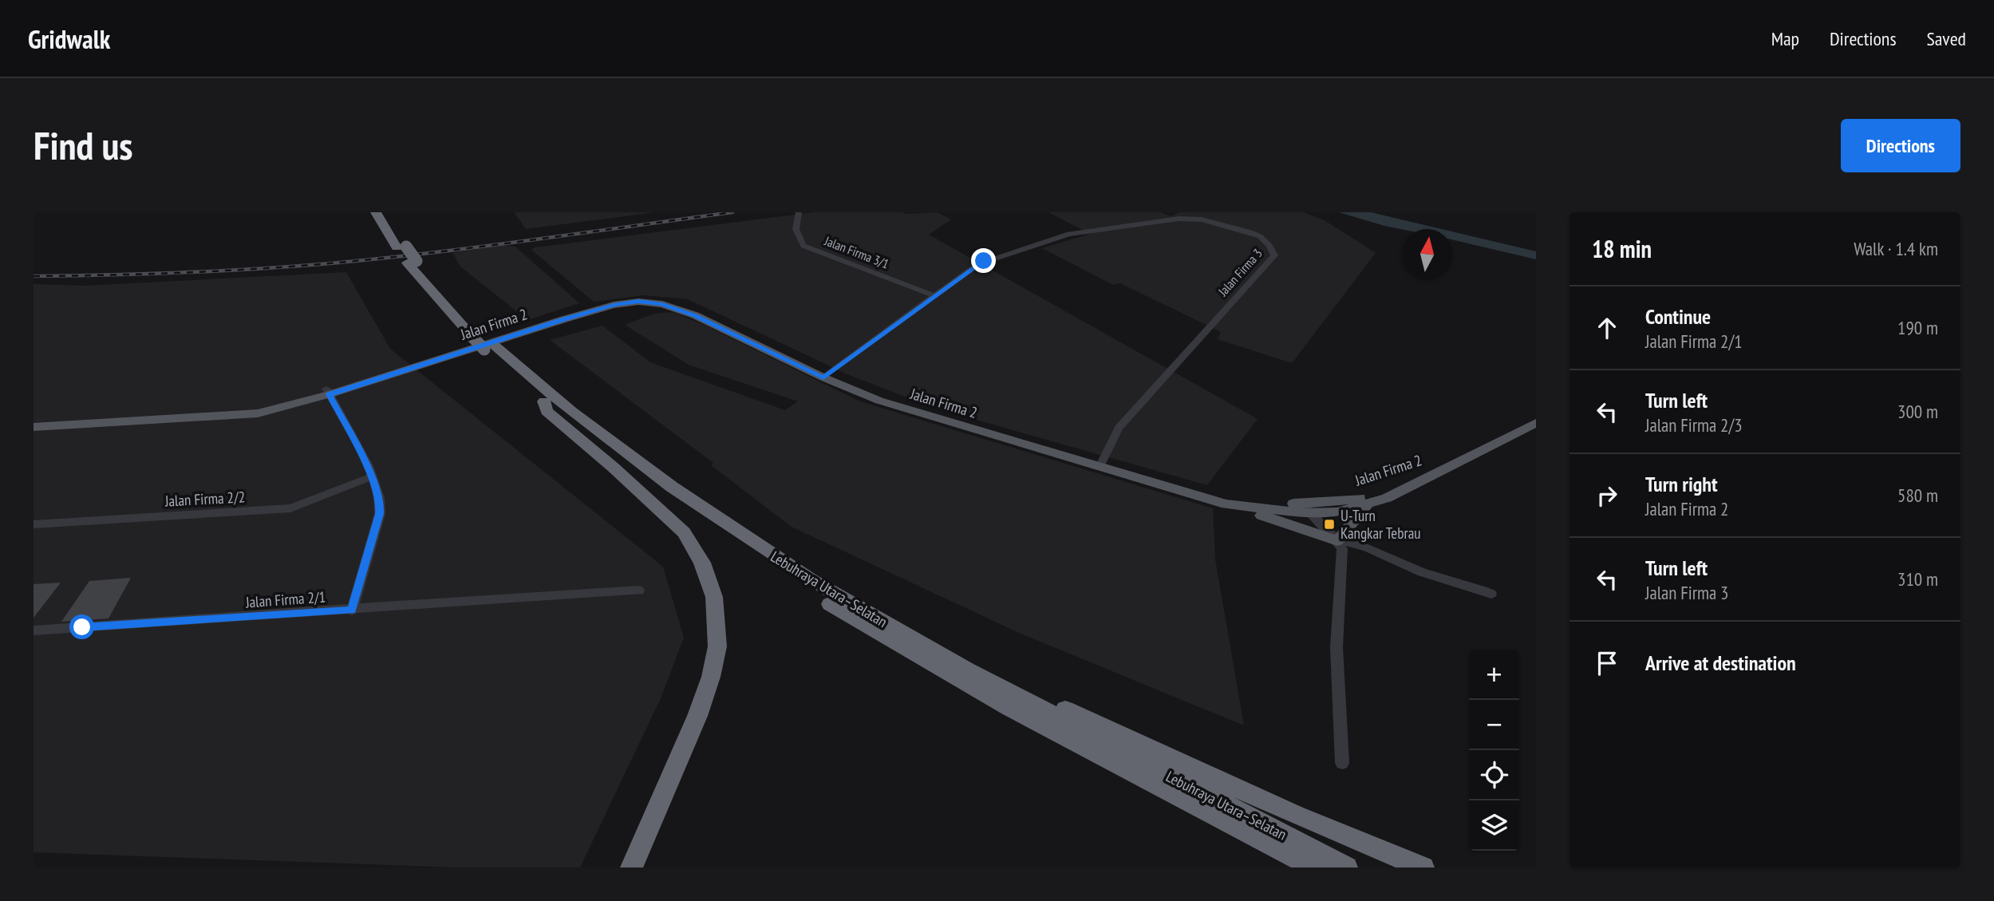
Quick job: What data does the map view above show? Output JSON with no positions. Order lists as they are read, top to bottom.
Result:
{
  "streets": {
    "highway": ["Lebuhraya Utara–Selatan"],
    "main road": ["Jalan Firma 2"],
    "street": [
      "Jalan Firma 3/1",
      "Jalan Firma 3",
      "Jalan Firma 2/2",
      "Jalan Firma 2/1"
    ]
  },
  "crossings": [
    ["Jalan Firma 3/1", "Jalan Firma 3"],
    ["Jalan Firma 3", "Jalan Firma 2"]
  ],
  "places": {
    "transit": ["U-Turn Kangkar Tebrau"]
  },
  "north": "top",
  "page": {
    "header": "Gridwalk",
    "nav": ["Map", "Directions", "Saved"],
    "buttons": "Directions",
    "title": "Find us",
    "heading": ["18 min", "Walk · 1.4 km"],
    "list": [
      ["Continue", "Jalan Firma 2/1", "190 m"],
      ["Turn left", "Jalan Firma 2/3", "300 m"],
      ["Turn right", "Jalan Firma 2", "580 m"],
      ["Turn left", "Jalan Firma 3", "310 m"],
      "Arrive at destination"
    ],
    "map_buttons": ["+", "−"]
  }
}
